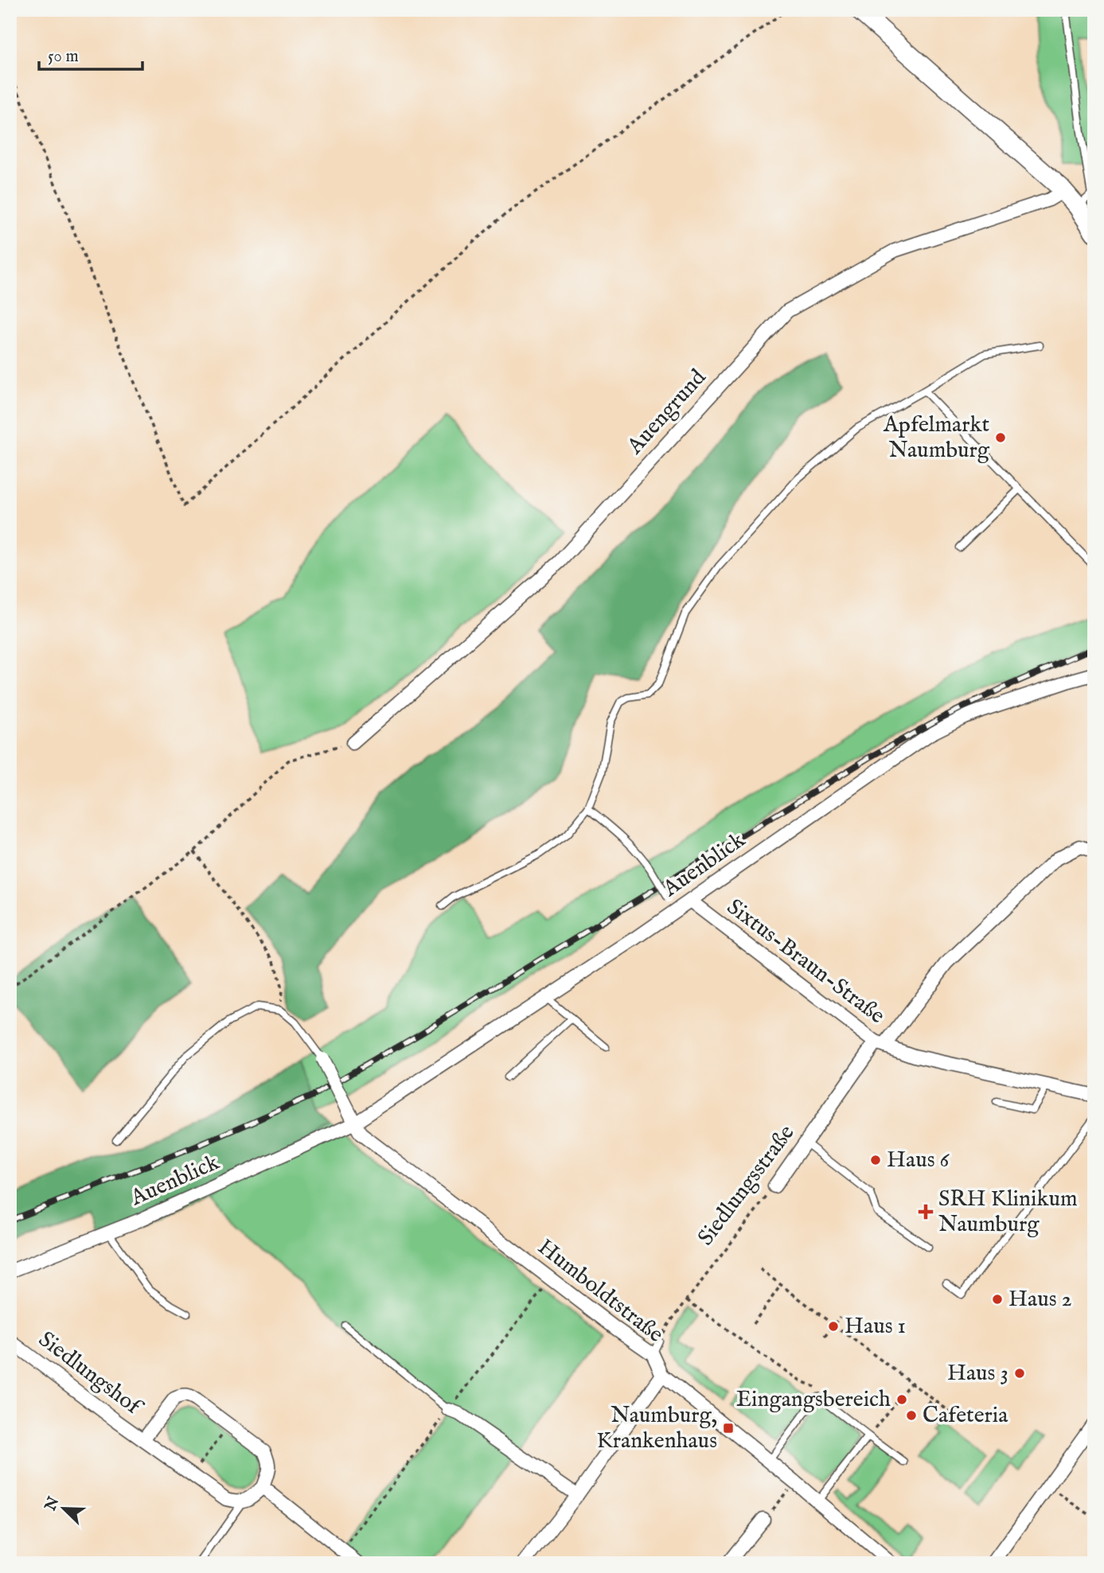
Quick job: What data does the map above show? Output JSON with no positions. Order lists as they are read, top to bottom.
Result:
{
  "streets": {
    "street": [
      "Auengrund",
      "Auenblick",
      "Sixtus-Braun-Straße",
      "Siedlungsstraße",
      "Humboldtstraße",
      "Siedlungshof"
    ]
  },
  "crossings": [
    ["Auenblick", "Sixtus-Braun-Straße"],
    ["Auenblick", "Humboldtstraße"],
    ["Sixtus-Braun-Straße", "Siedlungsstraße"]
  ],
  "places": {
    "other": [
      "Apfelmarkt Naumburg",
      "Haus 6",
      "Haus 2",
      "Haus 1",
      "Haus 3",
      "Eingangsbereich",
      "Cafeteria"
    ],
    "health": ["SRH Klinikum Naumburg"],
    "transit": ["Naumburg, Krankenhaus"]
  },
  "scale_bar": "50 m",
  "north": "top left"
}
